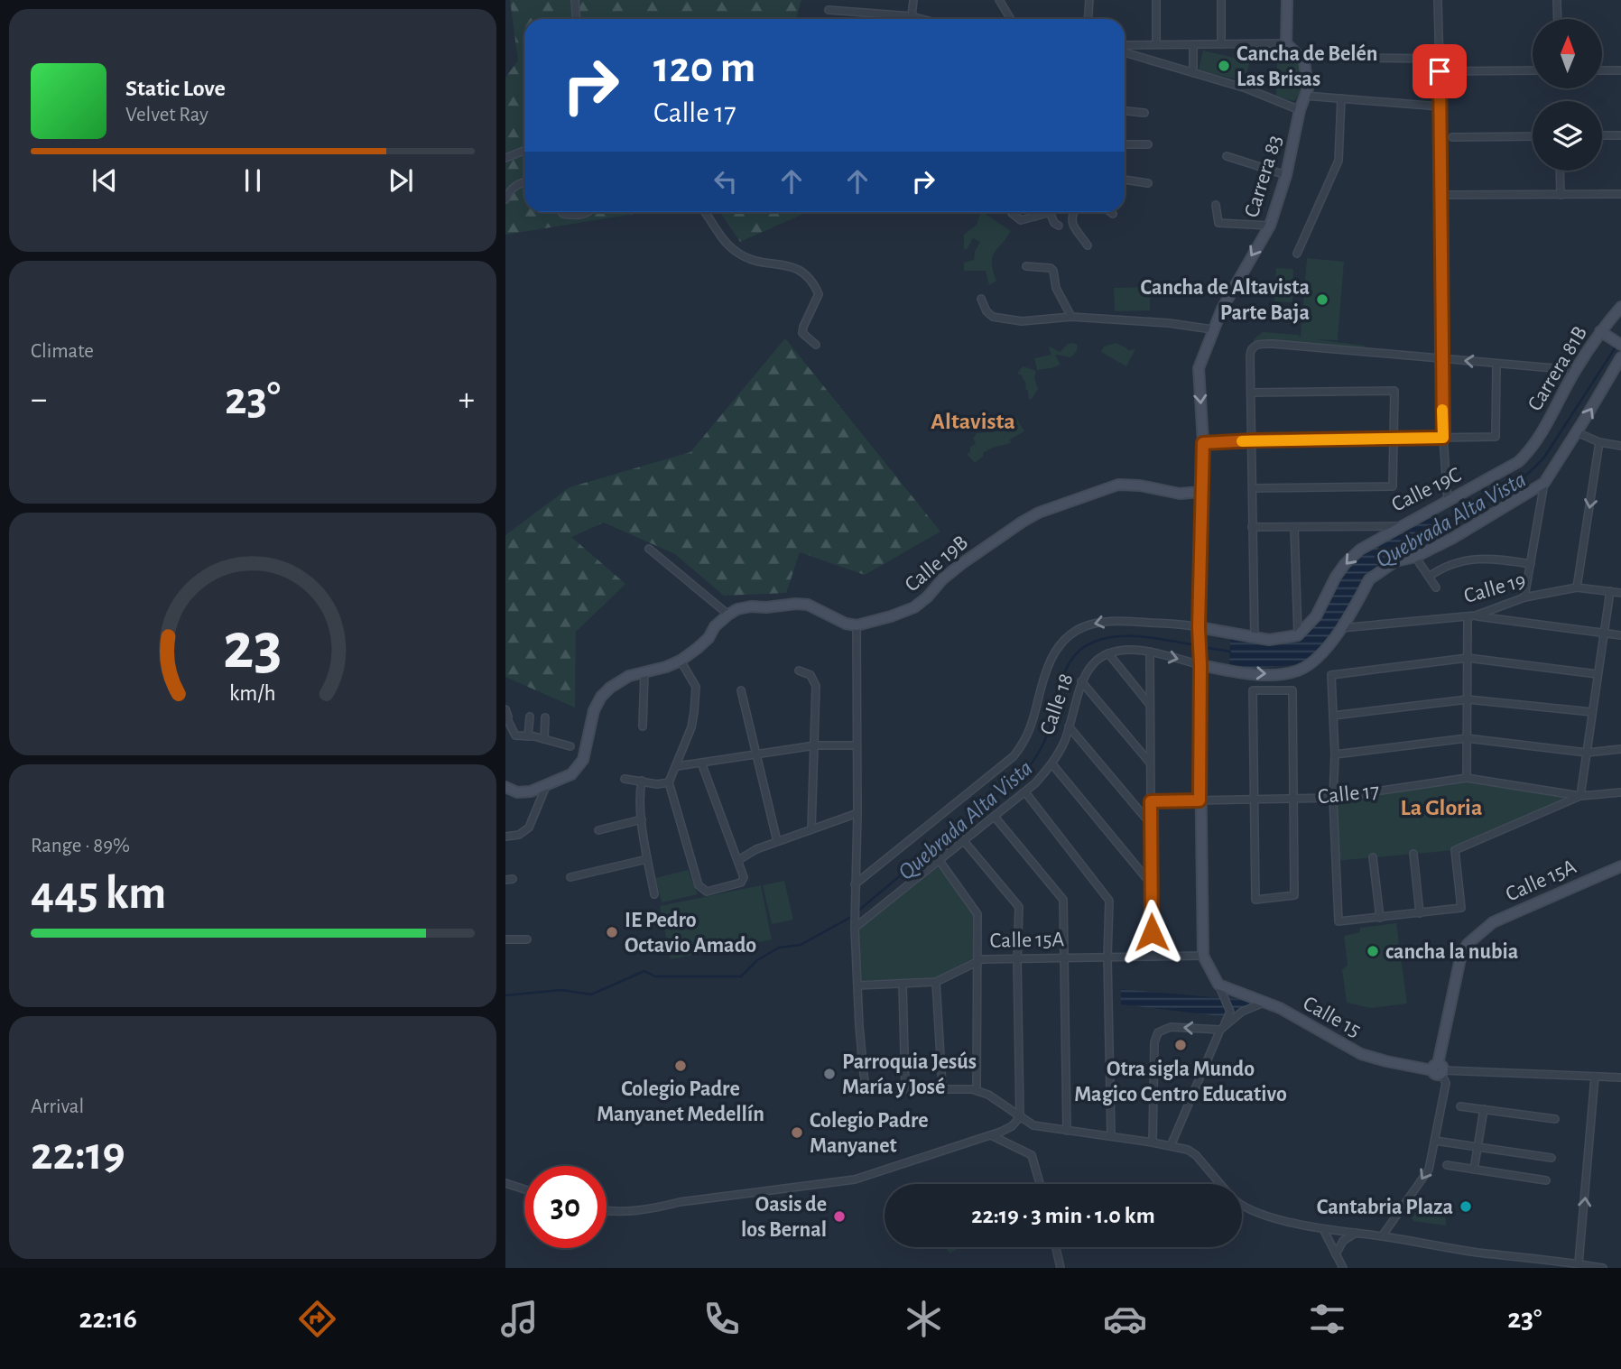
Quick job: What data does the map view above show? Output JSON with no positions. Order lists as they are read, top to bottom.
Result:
{
  "streets": {
    "street": [
      "Carrera 83",
      "Carrera 81B",
      "Calle 19C",
      "Calle 19B",
      "Calle 19",
      "Calle 18",
      "Calle 17",
      "Calle 15A",
      "Calle 15"
    ]
  },
  "crossings": [
    ["Carrera 83", "Calle 19B"],
    ["Carrera 83", "Calle 18"],
    ["Carrera 83", "Calle 17"],
    ["Carrera 83", "Calle 15A"],
    ["Carrera 83", "Calle 15"],
    ["Carrera 81B", "Calle 19C"],
    ["Calle 15A", "Calle 15"]
  ],
  "districts": ["Altavista", "La Gloria"],
  "water": ["Quebrada Alta Vista"],
  "places": [
    "Cancha de Belén Las Brisas",
    "Cancha de Altavista Parte Baja",
    "IE Pedro Octavio Amado",
    "cancha la nubia",
    "Otra sigla Mundo Magico Centro Educativo",
    "Colegio Padre Manyanet Medellín",
    "Parroquia Jesús María y José",
    "Colegio Padre Manyanet",
    "Cantabria Plaza",
    "Oasis de los Bernal"
  ],
  "north": "top",
  "page": {
    "turn": ["120 m", "Calle 17"],
    "song": ["Static Love", "Velvet Ray"],
    "tile": [
      "Climate",
      ["Range · 89%", "445 km"],
      ["Arrival", "22:19"]
    ],
    "heat": ["−", "23°", "+"],
    "limit": "30",
    "trip": "22:19 · 3 min · 1.0 km",
    "tabs": ["22:16", "23°"],
    "gauge": ["23", "km/h"]
  }
}
